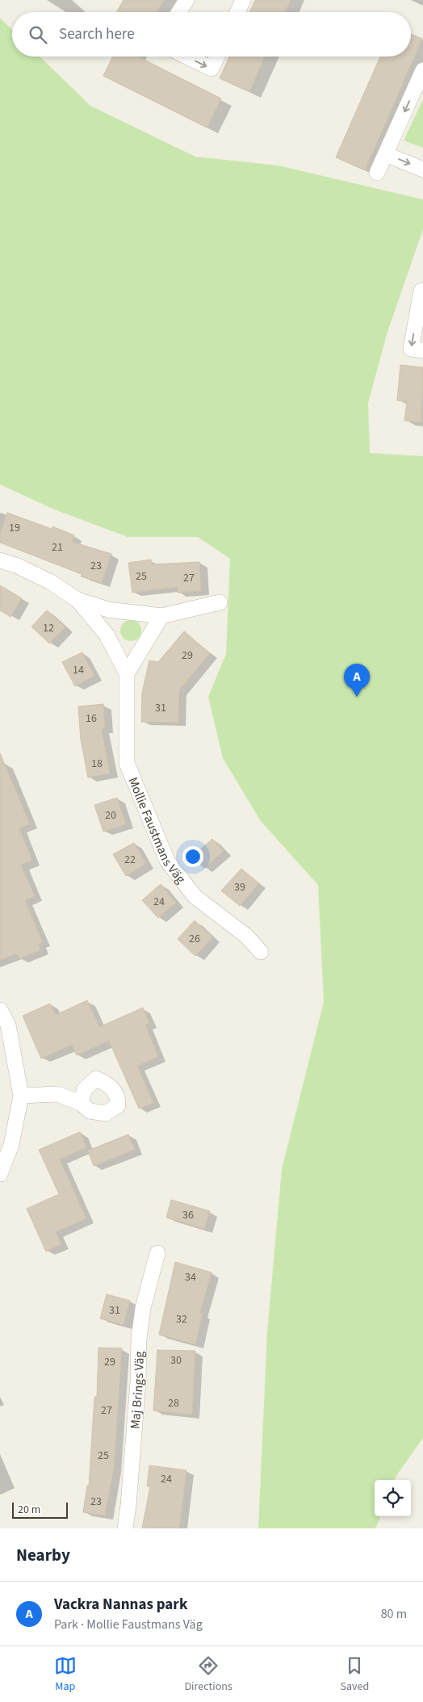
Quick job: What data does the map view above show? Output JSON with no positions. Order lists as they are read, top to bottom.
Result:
{
  "streets": {
    "street": ["Mollie Faustmans Väg", "Maj Brings Väg"]
  },
  "house_numbers": [
    "19",
    "21",
    "23",
    "25",
    "27",
    "12",
    "29",
    "14",
    "31",
    "16",
    "18",
    "20",
    "22",
    "39",
    "24",
    "26",
    "36",
    "34",
    "31",
    "32",
    "30",
    "29",
    "28",
    "27",
    "25",
    "24",
    "23"
  ],
  "scale_bar": "20 m",
  "page": {
    "search": "Search here",
    "pins": "A",
    "scale": "20 m",
    "heading": "Nearby",
    "list": [
      {
        "mark": "A",
        "name": "Vackra Nannas park",
        "note": "Park · Mollie Faustmans Väg",
        "value": "80 m"
      }
    ],
    "nav": ["Map", "Directions", "Saved"]
  }
}
